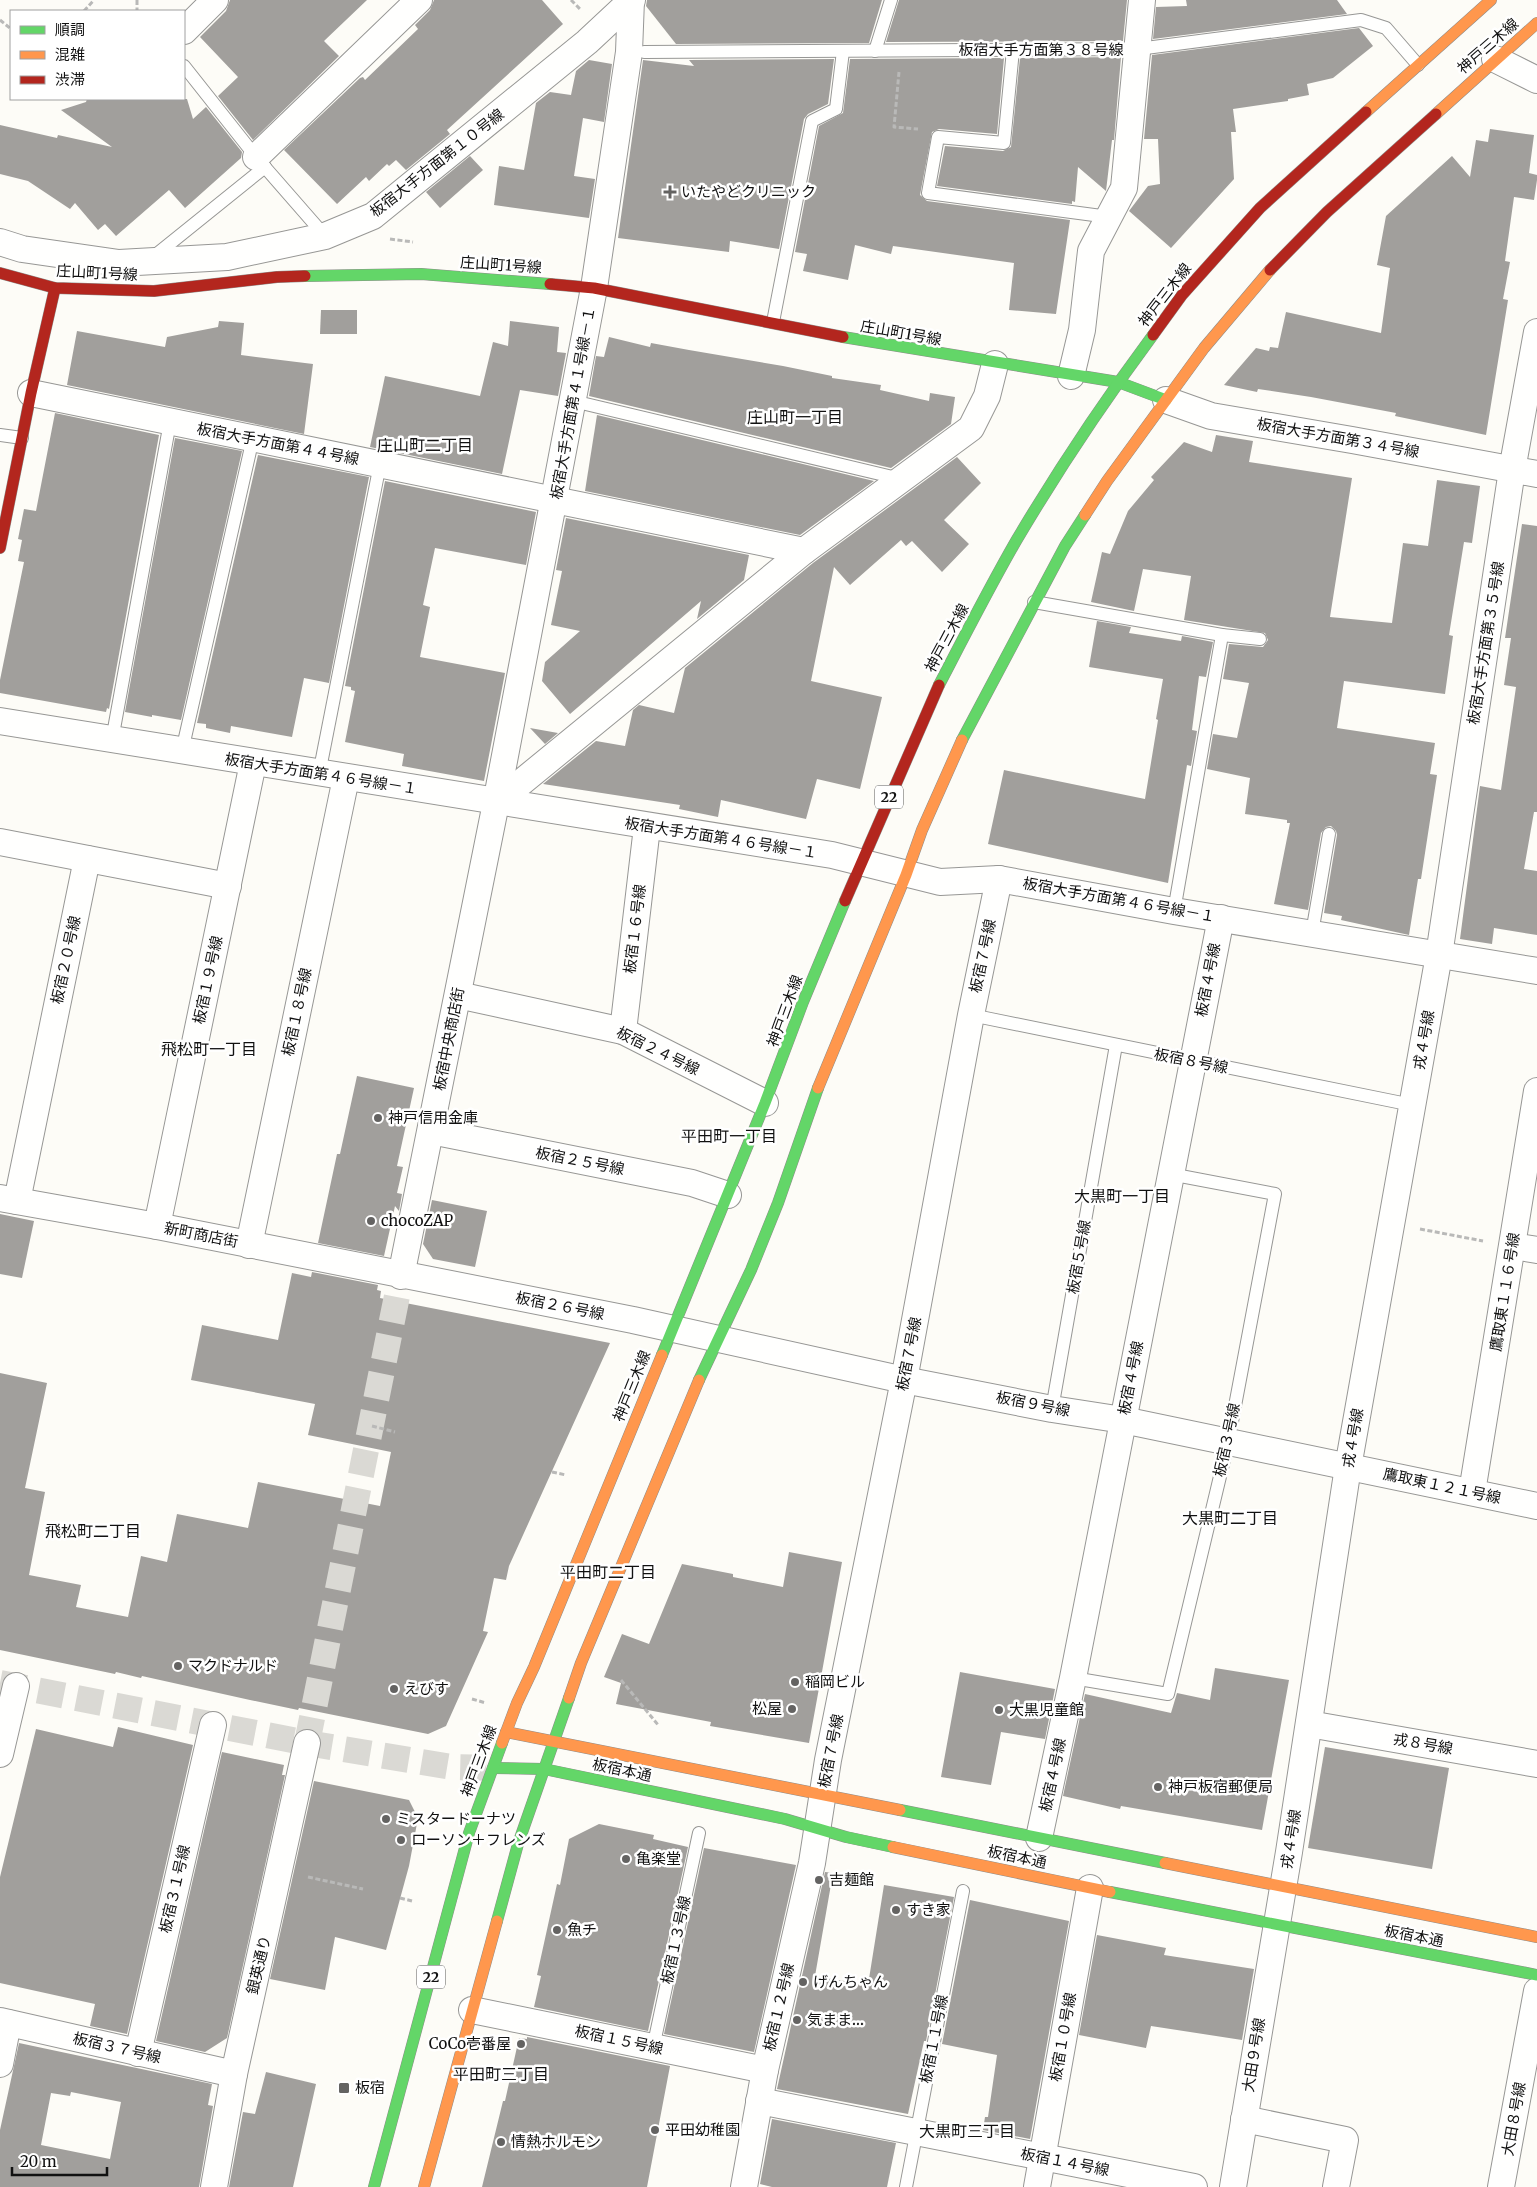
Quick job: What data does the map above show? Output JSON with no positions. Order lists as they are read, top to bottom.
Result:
{
  "streets": {
    "main road": [
      "神戸三木線",
      "庄山町1号線",
      "22",
      "板宿本通"
    ],
    "street": [
      "板宿大手方面第１０号線",
      "板宿大手方面第４１号線－１",
      "板宿大手方面第３４号線",
      "板宿大手方面第４４号線",
      "板宿大手方面第３５号線",
      "板宿大手方面第４６号線－１",
      "板宿１６号線",
      "板宿７号線",
      "板宿２０号線",
      "板宿１９号線",
      "板宿４号線",
      "板宿１８号線",
      "板宿中央商店街",
      "戎４号線",
      "板宿２４号線",
      "板宿２５号線",
      "新町商店街",
      "鷹取東１１６号線",
      "板宿２６号線",
      "板宿９号線",
      "鷹取東１２１号線",
      "戎８号線",
      "板宿３１号線",
      "銀英通り",
      "板宿１２号線",
      "板宿１０号線",
      "板宿１５号線",
      "板宿３７号線",
      "大田９号線",
      "大田８号線",
      "板宿１４号線"
    ],
    "lane": [
      "板宿大手方面第３８号線",
      "板宿８号線",
      "板宿５号線",
      "板宿３号線",
      "板宿１３号線",
      "板宿１１号線"
    ]
  },
  "crossings": [
    ["神戸三木線", "板宿大手方面第３８号線"],
    ["神戸三木線", "庄山町1号線"],
    ["神戸三木線", "板宿大手方面第３４号線"],
    ["神戸三木線", "板宿大手方面第４６号線－１"],
    ["神戸三木線", "板宿２４号線"],
    ["神戸三木線", "板宿２５号線"],
    ["神戸三木線", "板宿２６号線"],
    ["神戸三木線", "板宿９号線"],
    ["神戸三木線", "板宿本通"],
    ["神戸三木線", "板宿１５号線"],
    ["板宿大手方面第１０号線", "板宿大手方面第４１号線－１"],
    ["庄山町1号線", "板宿大手方面第４１号線－１"],
    ["庄山町1号線", "板宿大手方面第３４号線"],
    ["板宿大手方面第４１号線－１", "板宿大手方面第４４号線"],
    ["板宿大手方面第４１号線－１", "板宿大手方面第４６号線－１"],
    ["板宿大手方面第４１号線－１", "板宿中央商店街"],
    ["板宿大手方面第３４号線", "板宿大手方面第３５号線"],
    ["板宿大手方面第３５号線", "板宿大手方面第４６号線－１"],
    ["板宿大手方面第３５号線", "戎４号線"],
    ["板宿大手方面第４６号線－１", "板宿１６号線"],
    ["板宿大手方面第４６号線－１", "板宿７号線"],
    ["板宿大手方面第４６号線－１", "板宿１９号線"],
    ["板宿大手方面第４６号線－１", "板宿４号線"],
    ["板宿大手方面第４６号線－１", "板宿１８号線"],
    ["板宿大手方面第４６号線－１", "板宿中央商店街"],
    ["板宿大手方面第４６号線－１", "戎４号線"],
    ["板宿１６号線", "板宿２４号線"],
    ["板宿７号線", "板宿８号線"],
    ["板宿７号線", "板宿９号線"],
    ["板宿７号線", "板宿本通"],
    ["板宿７号線", "板宿１２号線"],
    ["板宿２０号線", "新町商店街"],
    ["板宿１９号線", "新町商店街"],
    ["板宿４号線", "板宿８号線"],
    ["板宿４号線", "板宿９号線"],
    ["板宿４号線", "板宿３号線"],
    ["板宿４号線", "板宿本通"],
    ["板宿１８号線", "新町商店街"],
    ["板宿中央商店街", "板宿２４号線"],
    ["板宿中央商店街", "板宿２５号線"],
    ["板宿中央商店街", "新町商店街"],
    ["板宿中央商店街", "板宿２６号線"],
    ["戎４号線", "板宿８号線"],
    ["戎４号線", "板宿９号線"],
    ["戎４号線", "鷹取東１２１号線"],
    ["戎４号線", "戎８号線"],
    ["戎４号線", "板宿本通"],
    ["戎４号線", "大田９号線"],
    ["板宿８号線", "板宿５号線"],
    ["新町商店街", "板宿２６号線"],
    ["板宿５号線", "板宿９号線"],
    ["鷹取東１１６号線", "鷹取東１２１号線"],
    ["板宿２６号線", "板宿９号線"],
    ["板宿９号線", "板宿３号線"],
    ["板宿９号線", "鷹取東１２１号線"],
    ["板宿本通", "板宿１２号線"],
    ["板宿本通", "板宿１０号線"],
    ["板宿本通", "大田９号線"],
    ["板宿３１号線", "板宿３７号線"],
    ["板宿１３号線", "板宿１５号線"],
    ["銀英通り", "板宿３７号線"],
    ["板宿１２号線", "板宿１５号線"],
    ["板宿１２号線", "板宿１４号線"],
    ["板宿１０号線", "板宿１４号線"],
    ["板宿１１号線", "板宿１４号線"]
  ],
  "districts": [
    "庄山町一丁目",
    "庄山町二丁目",
    "飛松町一丁目",
    "平田町一丁目",
    "大黒町一丁目",
    "大黒町二丁目",
    "飛松町二丁目",
    "平田町二丁目",
    "平田町三丁目",
    "大黒町三丁目"
  ],
  "places": {
    "health": ["いたやどクリニック"],
    "other": [
      "神戸信用金庫",
      "chocoZAP",
      "マクドナルド",
      "稲岡ビル",
      "えびす",
      "松屋",
      "大黒児童館",
      "神戸板宿郵便局",
      "ミスタードーナツ",
      "ローソン＋フレンズ",
      "亀楽堂",
      "吉麺館",
      "すき家",
      "魚チ",
      "げんちゃん",
      "気まま…",
      "CoCo壱番屋",
      "平田幼稚園",
      "情熱ホルモン"
    ],
    "transit": ["板宿"]
  },
  "legend": ["順調", "混雑", "渋滞"],
  "scale_bar": "20 m"
}
